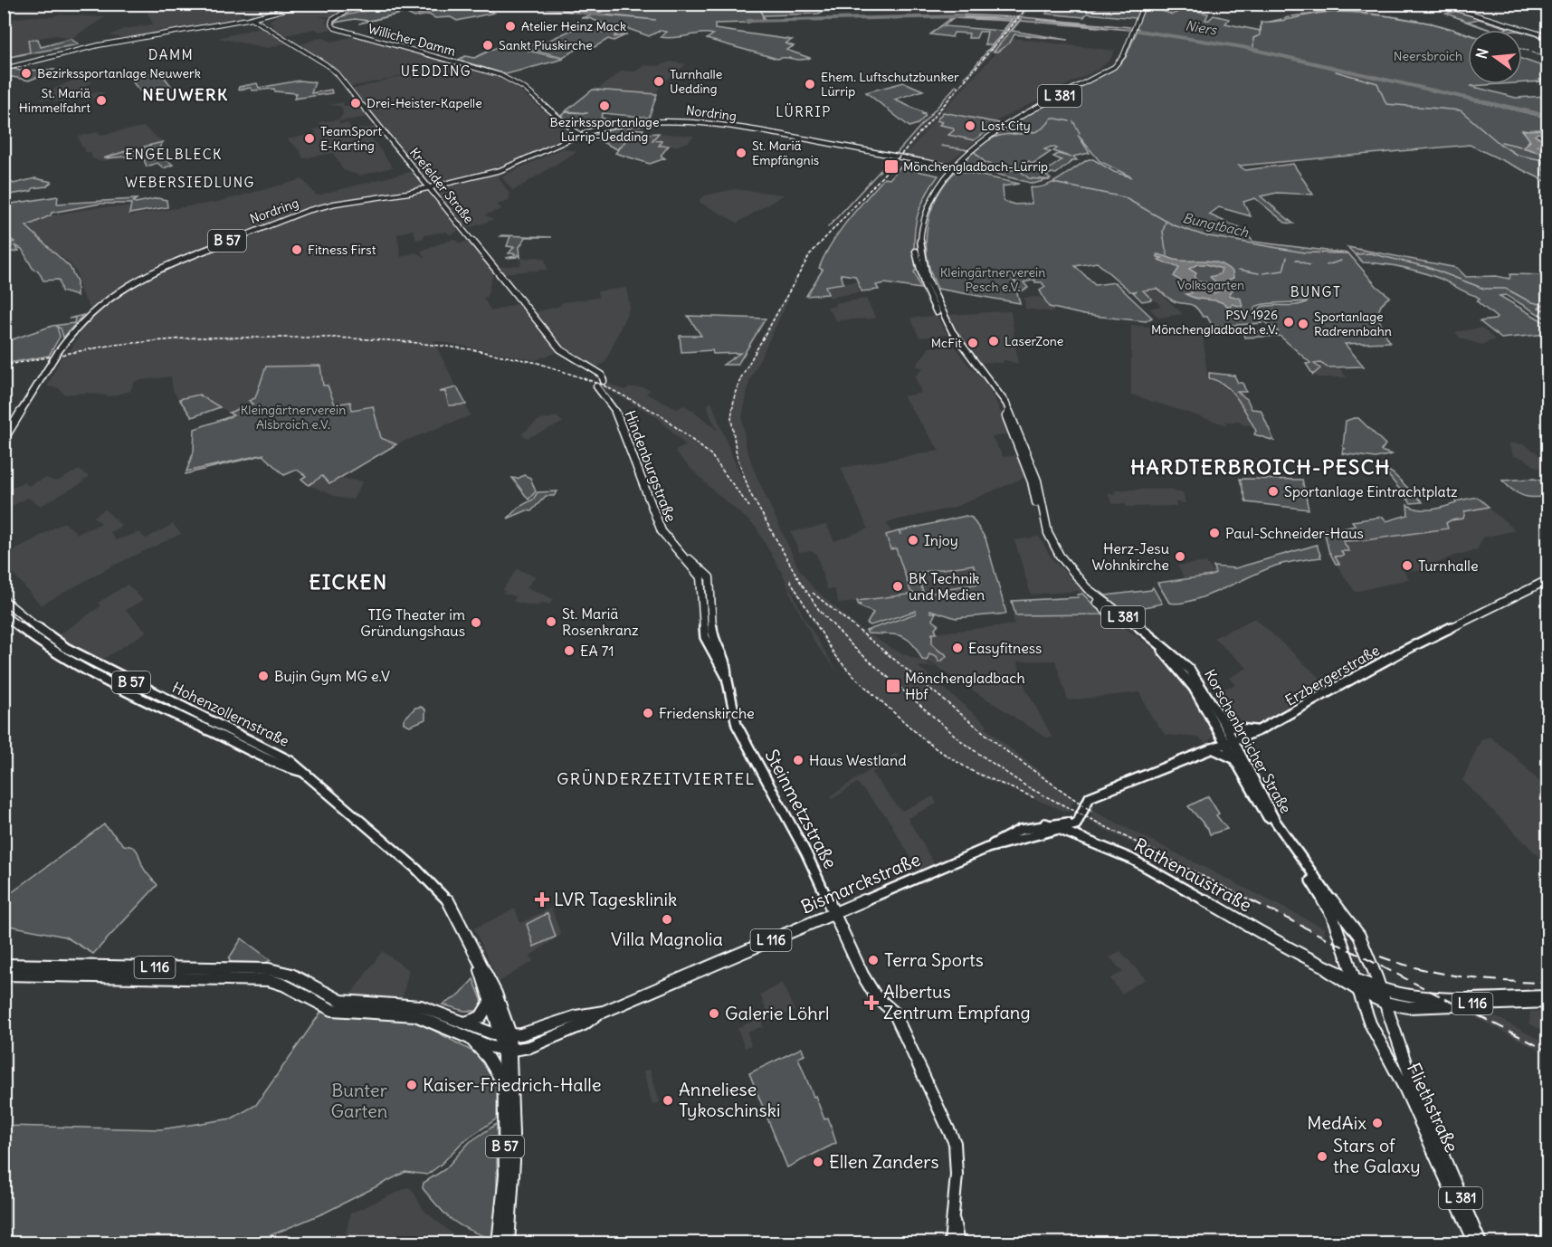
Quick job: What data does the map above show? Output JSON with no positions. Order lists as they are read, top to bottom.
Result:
{
  "streets": {
    "main road": [
      "Willicher Damm",
      "L 381",
      "Nordring",
      "Krefelder Straße",
      "B 57",
      "Hindenburgstraße",
      "Erzbergerstraße",
      "Hohenzollernstraße",
      "Korschenbroicher Straße",
      "Steinmetzstraße",
      "Rathenaustraße",
      "Bismarckstraße",
      "L 116",
      "Fliethstraße"
    ]
  },
  "crossings": [
    ["Willicher Damm", "Nordring"],
    ["Nordring", "Krefelder Straße"],
    ["Nordring", "B 57"],
    ["Nordring", "Korschenbroicher Straße"],
    ["Hindenburgstraße", "Steinmetzstraße"],
    ["Erzbergerstraße", "Korschenbroicher Straße"],
    ["Erzbergerstraße", "Rathenaustraße"],
    ["Erzbergerstraße", "Bismarckstraße"],
    ["Hohenzollernstraße", "Bismarckstraße"],
    ["Hohenzollernstraße", "L 116"],
    ["Korschenbroicher Straße", "Rathenaustraße"],
    ["Korschenbroicher Straße", "L 116"],
    ["Korschenbroicher Straße", "Fliethstraße"],
    ["Steinmetzstraße", "Bismarckstraße"],
    ["Rathenaustraße", "Bismarckstraße"],
    ["Rathenaustraße", "L 116"],
    ["Rathenaustraße", "Fliethstraße"],
    ["Bismarckstraße", "L 116"],
    ["L 116", "Fliethstraße"]
  ],
  "districts": [
    "DAMM",
    "UEDDING",
    "NEUWERK",
    "LÜRRIP",
    "ENGELBLECK",
    "WEBERSIEDLUNG",
    "BUNGT",
    "HARDTERBROICH-PESCH",
    "EICKEN",
    "GRÜNDERZEITVIERTEL"
  ],
  "water": ["Niers", "Bungtbach"],
  "parks": [
    "Neersbroich",
    "Kleingärtnerverein Pesch e.V.",
    "Volksgarten",
    "Kleingärtnerverein Alsbroich e.V.",
    "Bunter Garten"
  ],
  "places": {
    "other": [
      "Atelier Heinz Mack",
      "Sankt Piuskirche",
      "Bezirkssportanlage Neuwerk",
      "Turnhalle Uedding",
      "Ehem. Luftschutzbunker Lürrip",
      "St. Mariä Himmelfahrt",
      "Drei-Heister-Kapelle",
      "Bezirkssportanlage Lürrip-Uedding",
      "Lost City",
      "TeamSport E-Karting",
      "St. Mariä Empfängnis",
      "Fitness First",
      "PSV 1926 Mönchengladbach e.V.",
      "Sportanlage Radrennbahn",
      "LaserZone",
      "McFit",
      "Sportanlage Eintrachtplatz",
      "Paul-Schneider-Haus",
      "Injoy",
      "Herz-Jesu Wohnkirche",
      "Turnhalle",
      "BK Technik und Medien",
      "St. Mariä Rosenkranz",
      "TIG Theater im Gründungshaus",
      "Easyfitness",
      "EA 71",
      "Bujin Gym MG e.V",
      "Friedenskirche",
      "Haus Westland",
      "Villa Magnolia",
      "Terra Sports",
      "Galerie Löhrl",
      "Kaiser-Friedrich-Halle",
      "Anneliese Tykoschinski",
      "MedAix",
      "Stars of the Galaxy",
      "Ellen Zanders"
    ],
    "transit": ["Mönchengladbach-Lürrip", "Mönchengladbach Hbf"],
    "health": ["LVR Tagesklinik", "Albertus Zentrum Empfang"]
  },
  "north": "left"
}
